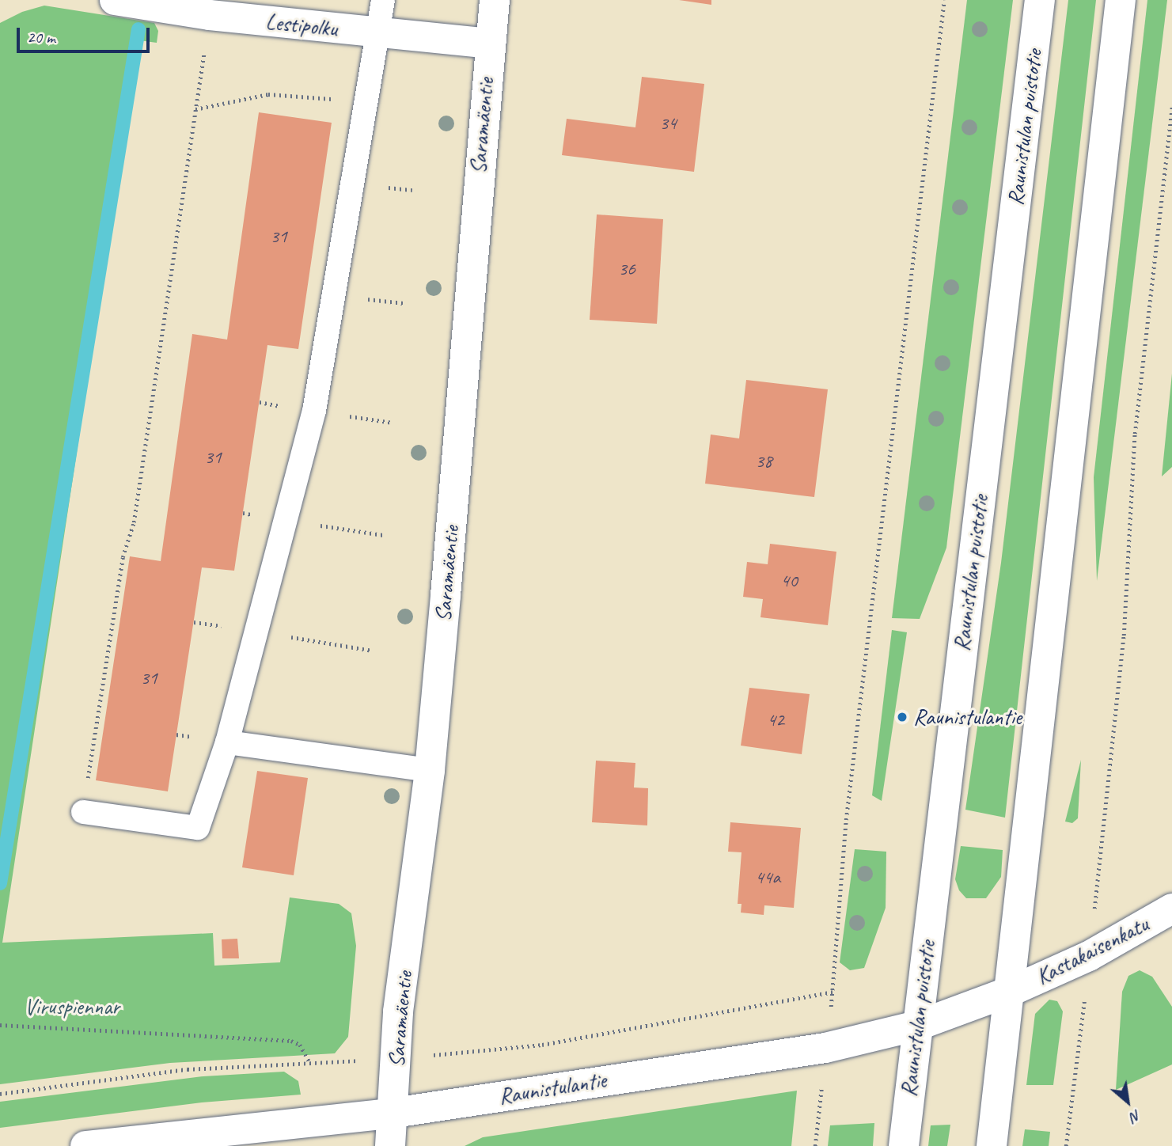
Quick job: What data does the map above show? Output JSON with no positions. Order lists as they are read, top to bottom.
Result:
{
  "streets": {
    "street": [
      "Lestipolku",
      "Saramäentie",
      "Raunistulan puistotie",
      "Kastakaisenkatu",
      "Raunistulantie"
    ]
  },
  "crossings": [
    ["Lestipolku", "Saramäentie"],
    ["Saramäentie", "Raunistulantie"],
    ["Raunistulan puistotie", "Raunistulantie"],
    ["Kastakaisenkatu", "Raunistulantie"]
  ],
  "parks": ["Viruspiennar"],
  "places": ["Raunistulantie"],
  "house_numbers": [
    "34",
    "31",
    "36",
    "31",
    "38",
    "40",
    "31",
    "42",
    "44a"
  ],
  "scale_bar": "20 m",
  "north": "bottom right"
}
